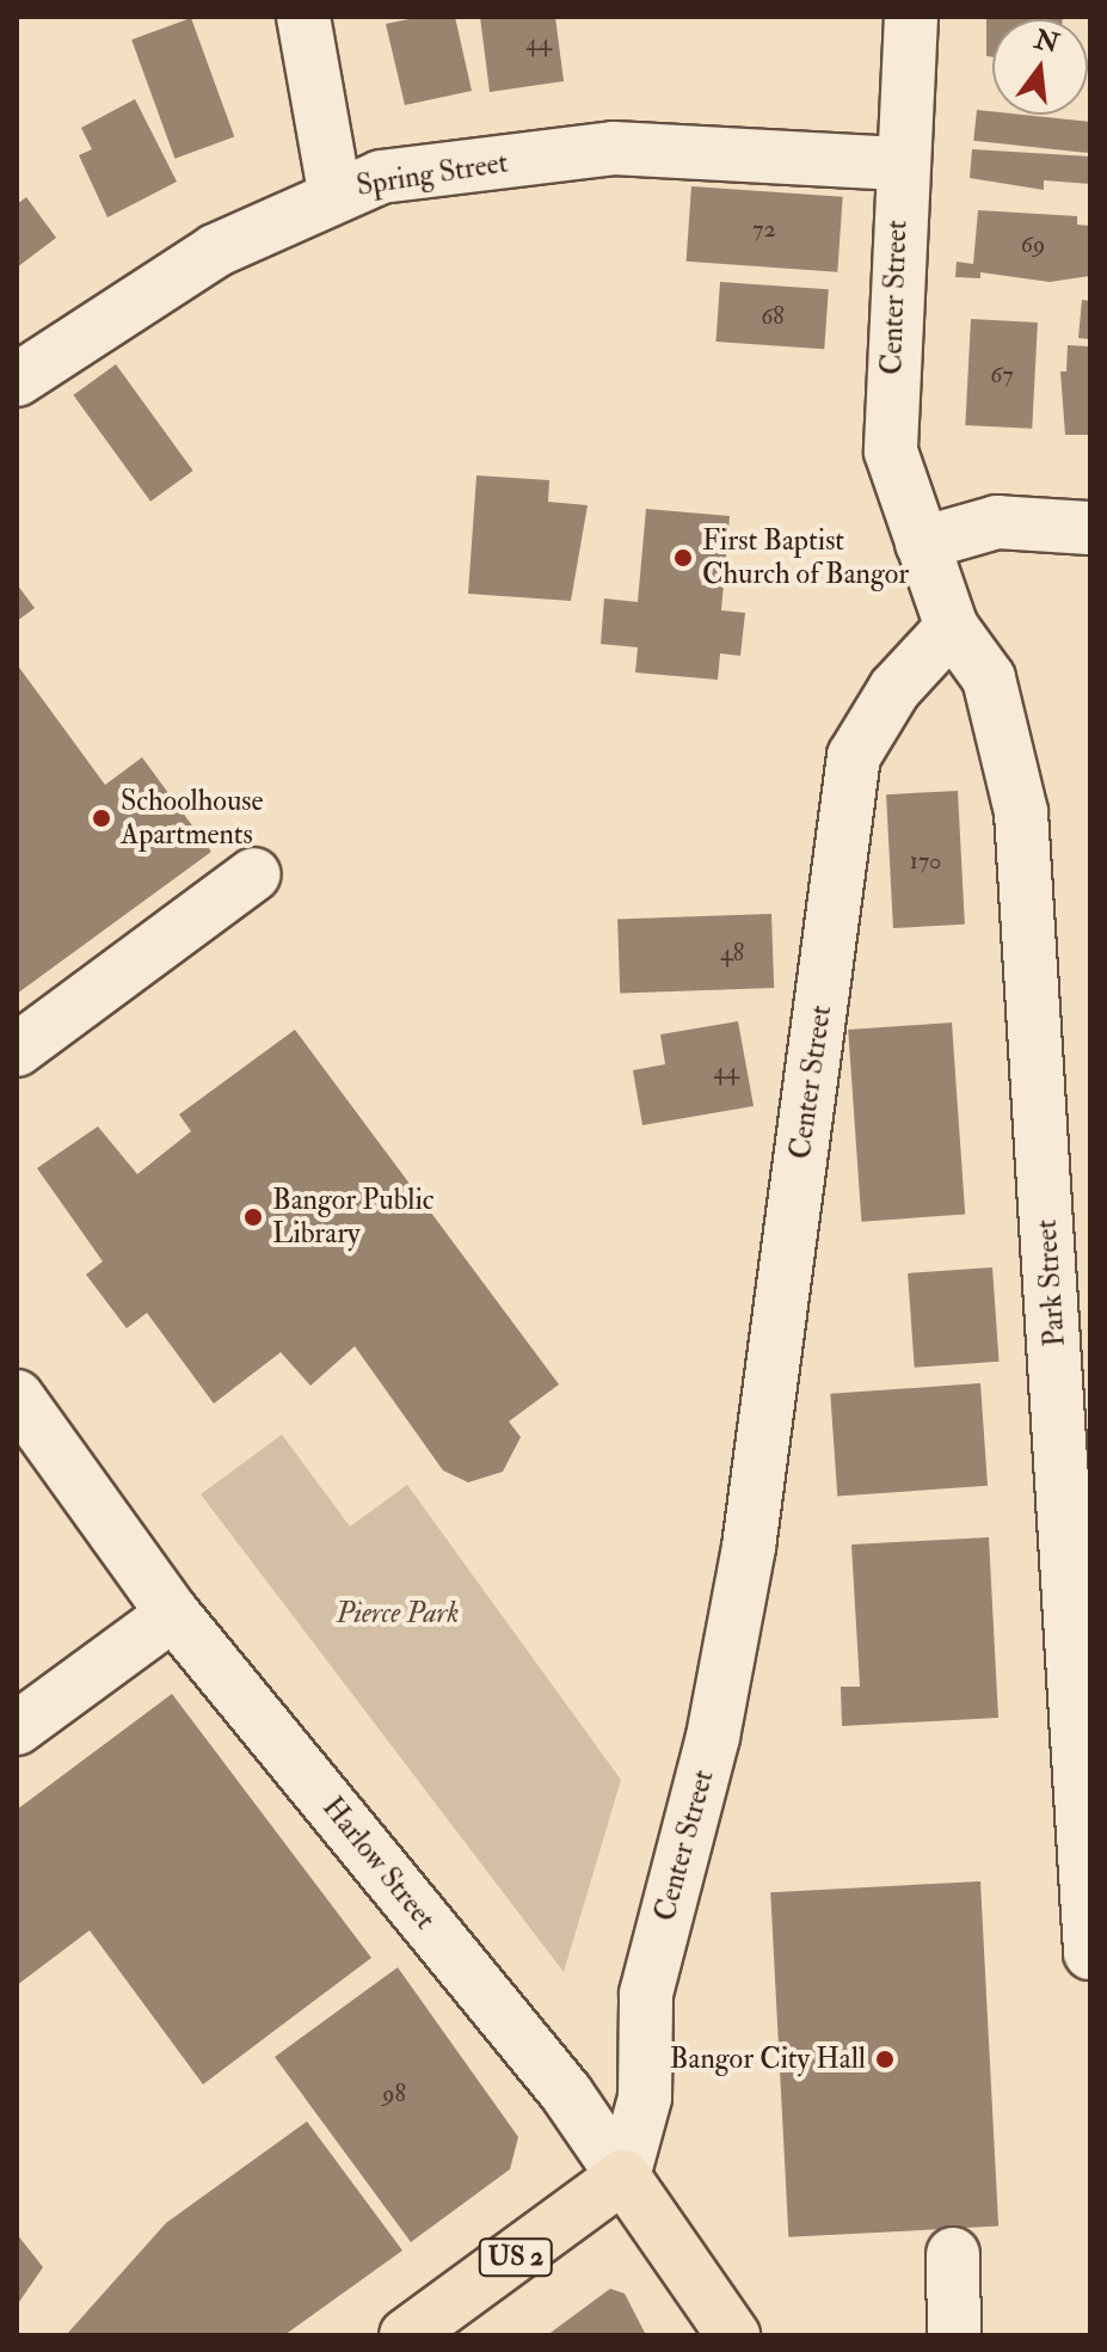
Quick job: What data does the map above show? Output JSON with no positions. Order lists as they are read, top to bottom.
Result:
{
  "streets": {
    "main road": ["Harlow Street", "US 2"],
    "street": ["Spring Street", "Center Street", "Park Street"]
  },
  "crossings": [
    ["Spring Street", "Center Street"],
    ["Center Street", "Park Street"],
    ["Center Street", "Harlow Street"],
    ["Center Street", "US 2"],
    ["Harlow Street", "US 2"]
  ],
  "parks": ["Pierce Park"],
  "places": [
    "First Baptist Church of Bangor",
    "Schoolhouse Apartments",
    "Bangor Public Library",
    "Bangor City Hall"
  ],
  "house_numbers": [
    "44",
    "72",
    "69",
    "68",
    "67",
    "170",
    "48",
    "44",
    "98"
  ],
  "north": "top"
}
